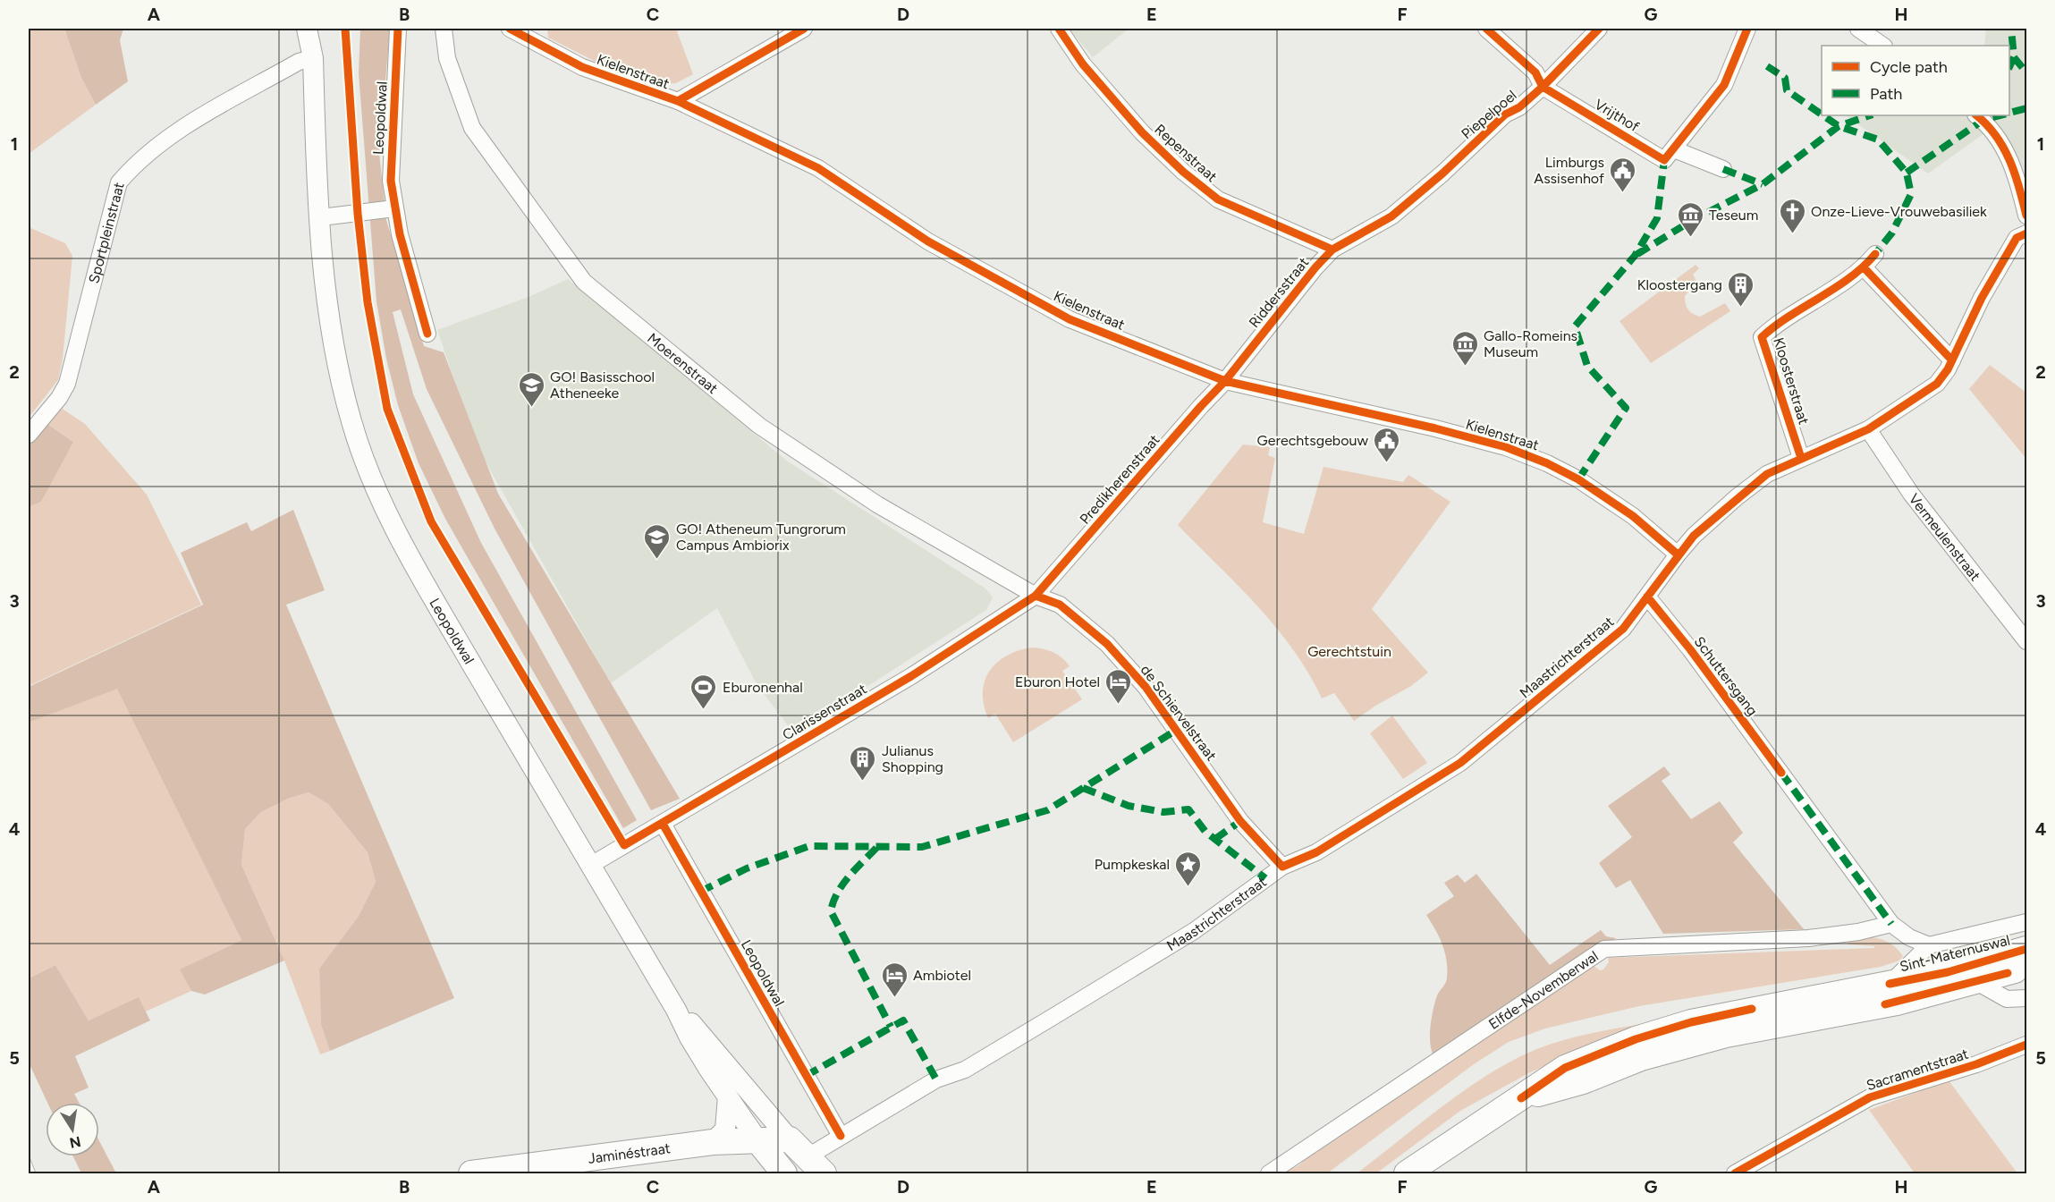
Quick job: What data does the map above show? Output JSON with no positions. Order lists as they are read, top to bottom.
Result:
{
  "streets": {
    "main road": [
      "Leopoldwal",
      "Maastrichterstraat",
      "Sint-Maternuswal",
      "Jaminéstraat"
    ],
    "street": [
      "Kielenstraat",
      "Piepelpoel",
      "Vrijthof",
      "Repenstraat",
      "Sportpleinstraat",
      "Riddersstraat",
      "Moerenstraat",
      "Kloosterstraat",
      "Predikherenstraat",
      "Vermeulenstraat",
      "Schuttersgang",
      "Clarissenstraat",
      "de Schiervelstraat",
      "Elfde-Novemberwal",
      "Sacramentstraat"
    ]
  },
  "crossings": [
    ["Kielenstraat", "Riddersstraat"],
    ["Kielenstraat", "Predikherenstraat"],
    ["Kielenstraat", "Maastrichterstraat"],
    ["Piepelpoel", "Vrijthof"],
    ["Piepelpoel", "Riddersstraat"],
    ["Leopoldwal", "Sportpleinstraat"],
    ["Leopoldwal", "Maastrichterstraat"],
    ["Leopoldwal", "Clarissenstraat"],
    ["Leopoldwal", "Jaminéstraat"],
    ["Repenstraat", "Riddersstraat"],
    ["Riddersstraat", "Predikherenstraat"],
    ["Moerenstraat", "Predikherenstraat"],
    ["Moerenstraat", "Clarissenstraat"],
    ["Moerenstraat", "de Schiervelstraat"],
    ["Kloosterstraat", "Maastrichterstraat"],
    ["Predikherenstraat", "Clarissenstraat"],
    ["Predikherenstraat", "de Schiervelstraat"],
    ["Vermeulenstraat", "Maastrichterstraat"],
    ["Maastrichterstraat", "Schuttersgang"],
    ["Maastrichterstraat", "de Schiervelstraat"],
    ["Maastrichterstraat", "Jaminéstraat"],
    ["Schuttersgang", "Sint-Maternuswal"],
    ["Schuttersgang", "Elfde-Novemberwal"],
    ["Clarissenstraat", "de Schiervelstraat"]
  ],
  "parks": ["Gerechtstuin"],
  "places": {
    "public building": ["Limburgs Assisenhof", "Gerechtsgebouw"],
    "church": ["Onze-Lieve-Vrouwebasiliek"],
    "museum": ["Teseum", "Gallo-Romeins Museum"],
    "building": ["Kloostergang", "Julianus Shopping"],
    "school or university": ["GO! Basisschool Atheneeke", "GO! Atheneum Tungrorum Campus Ambiorix"],
    "hotel": ["Eburon Hotel", "Ambiotel"],
    "sports": ["Eburonenhal"],
    "place": ["Pumpkeskal"]
  },
  "legend": ["Cycle path", "Path"],
  "north": "bottom",
  "grid": {
    "columns": [
      "A",
      "B",
      "C",
      "D",
      "E",
      "F",
      "G",
      "H"
    ],
    "rows": [
      "1",
      "2",
      "3",
      "4",
      "5"
    ]
  }
}
